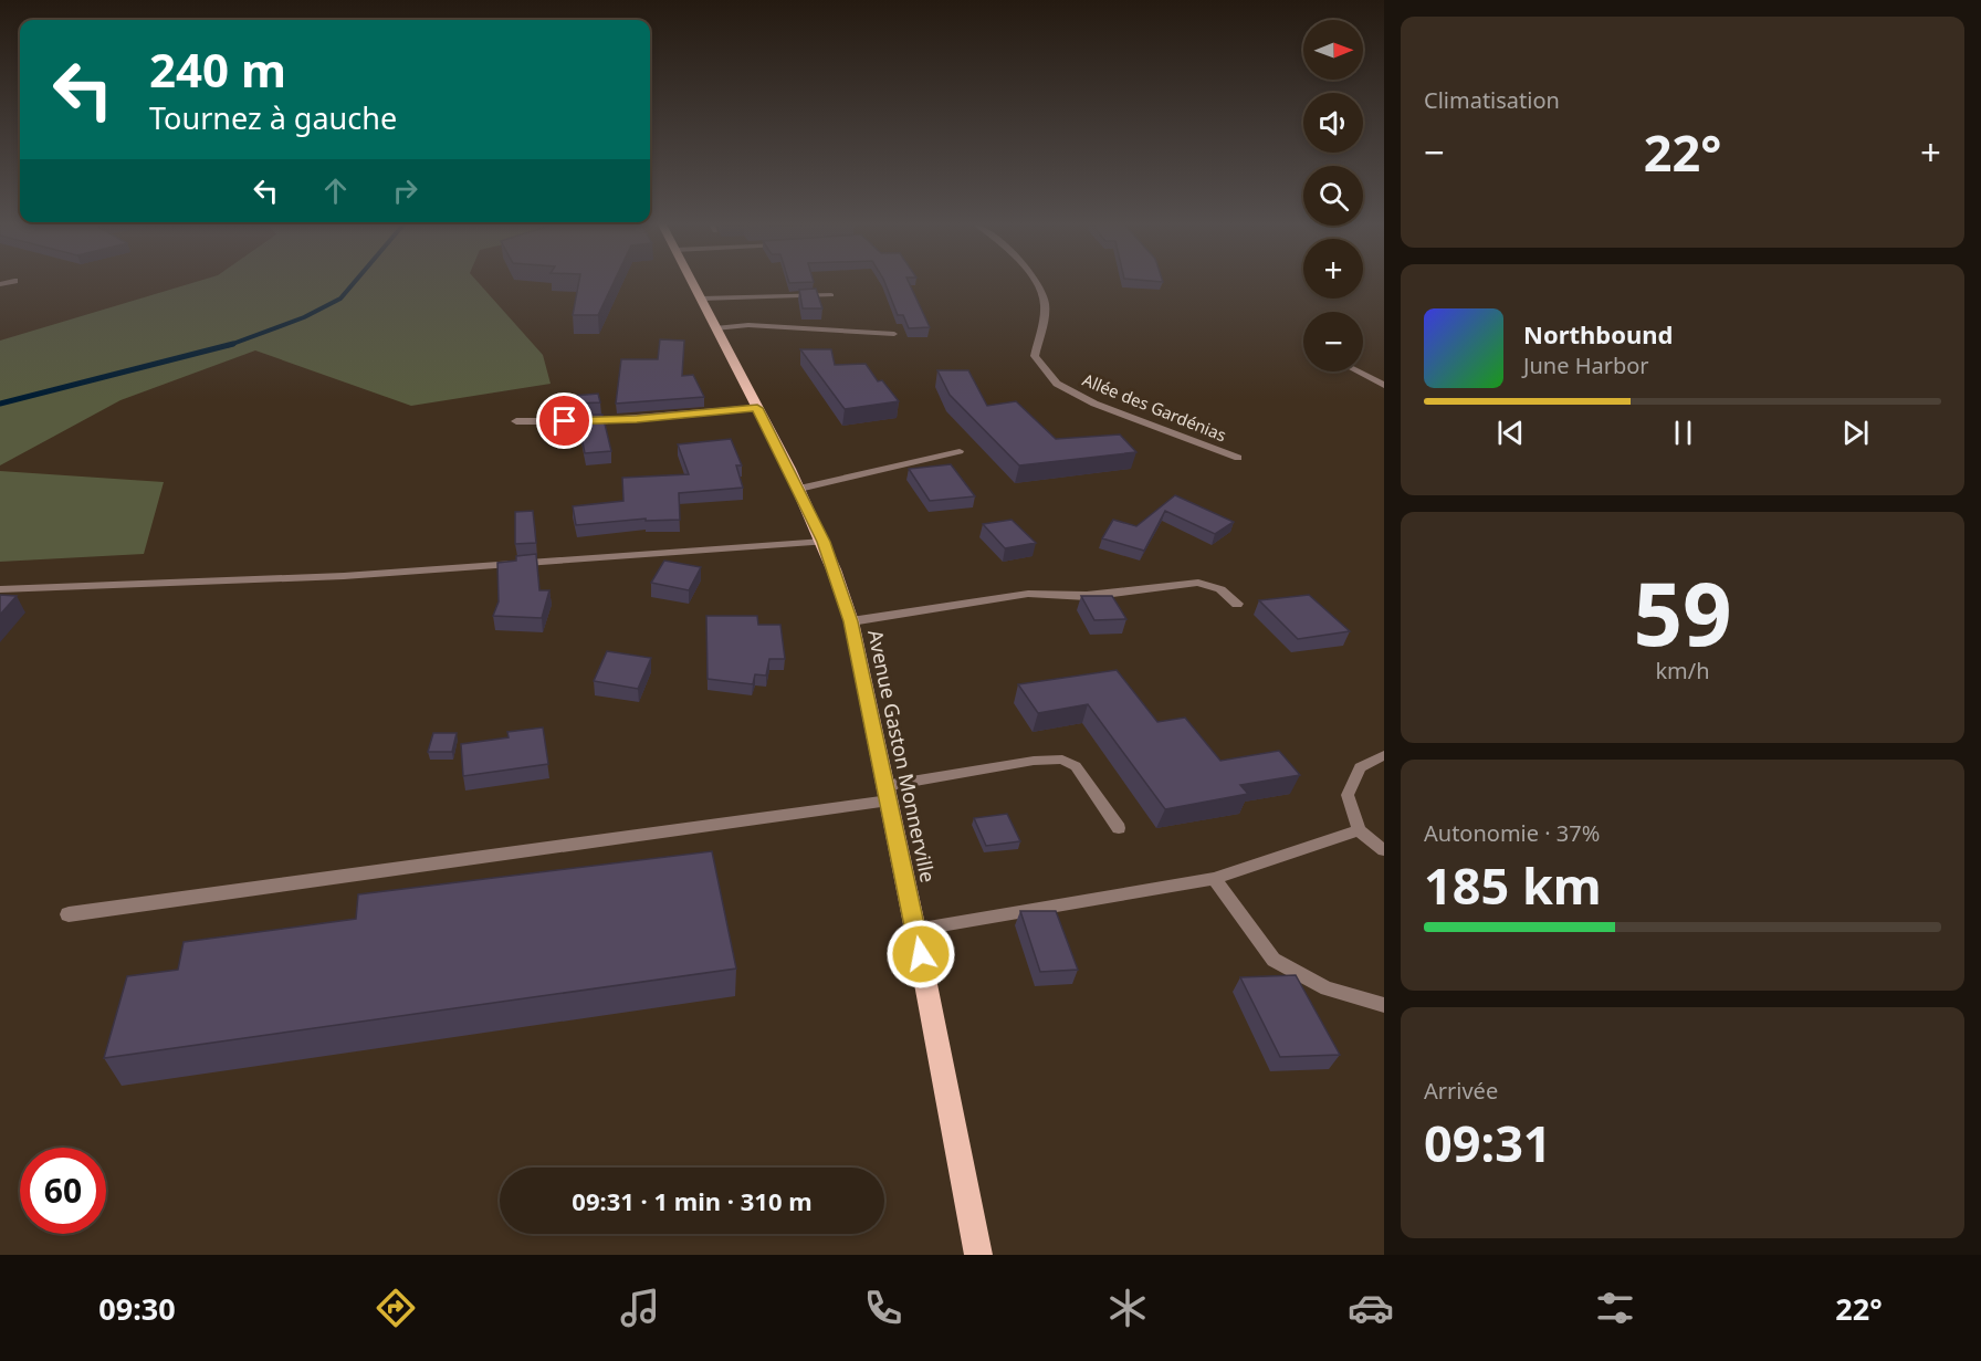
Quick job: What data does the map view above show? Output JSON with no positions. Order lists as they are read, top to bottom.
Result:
{
  "streets": {
    "main road": ["Avenue Gaston Monnerville"],
    "street": ["Allée des Gardénias"]
  },
  "north": "right",
  "page": {
    "tile": [
      "Climatisation",
      ["59", "km/h"],
      ["Autonomie · 37%", "185 km"],
      ["Arrivée", "09:31"]
    ],
    "map_buttons": ["+", "−"],
    "turn": ["240 m", "Tournez à gauche"],
    "heat": ["−", "22°", "+"],
    "song": ["Northbound", "June Harbor"],
    "limit": "60",
    "trip": "09:31 · 1 min · 310 m",
    "tabs": ["09:30", "22°"]
  }
}
